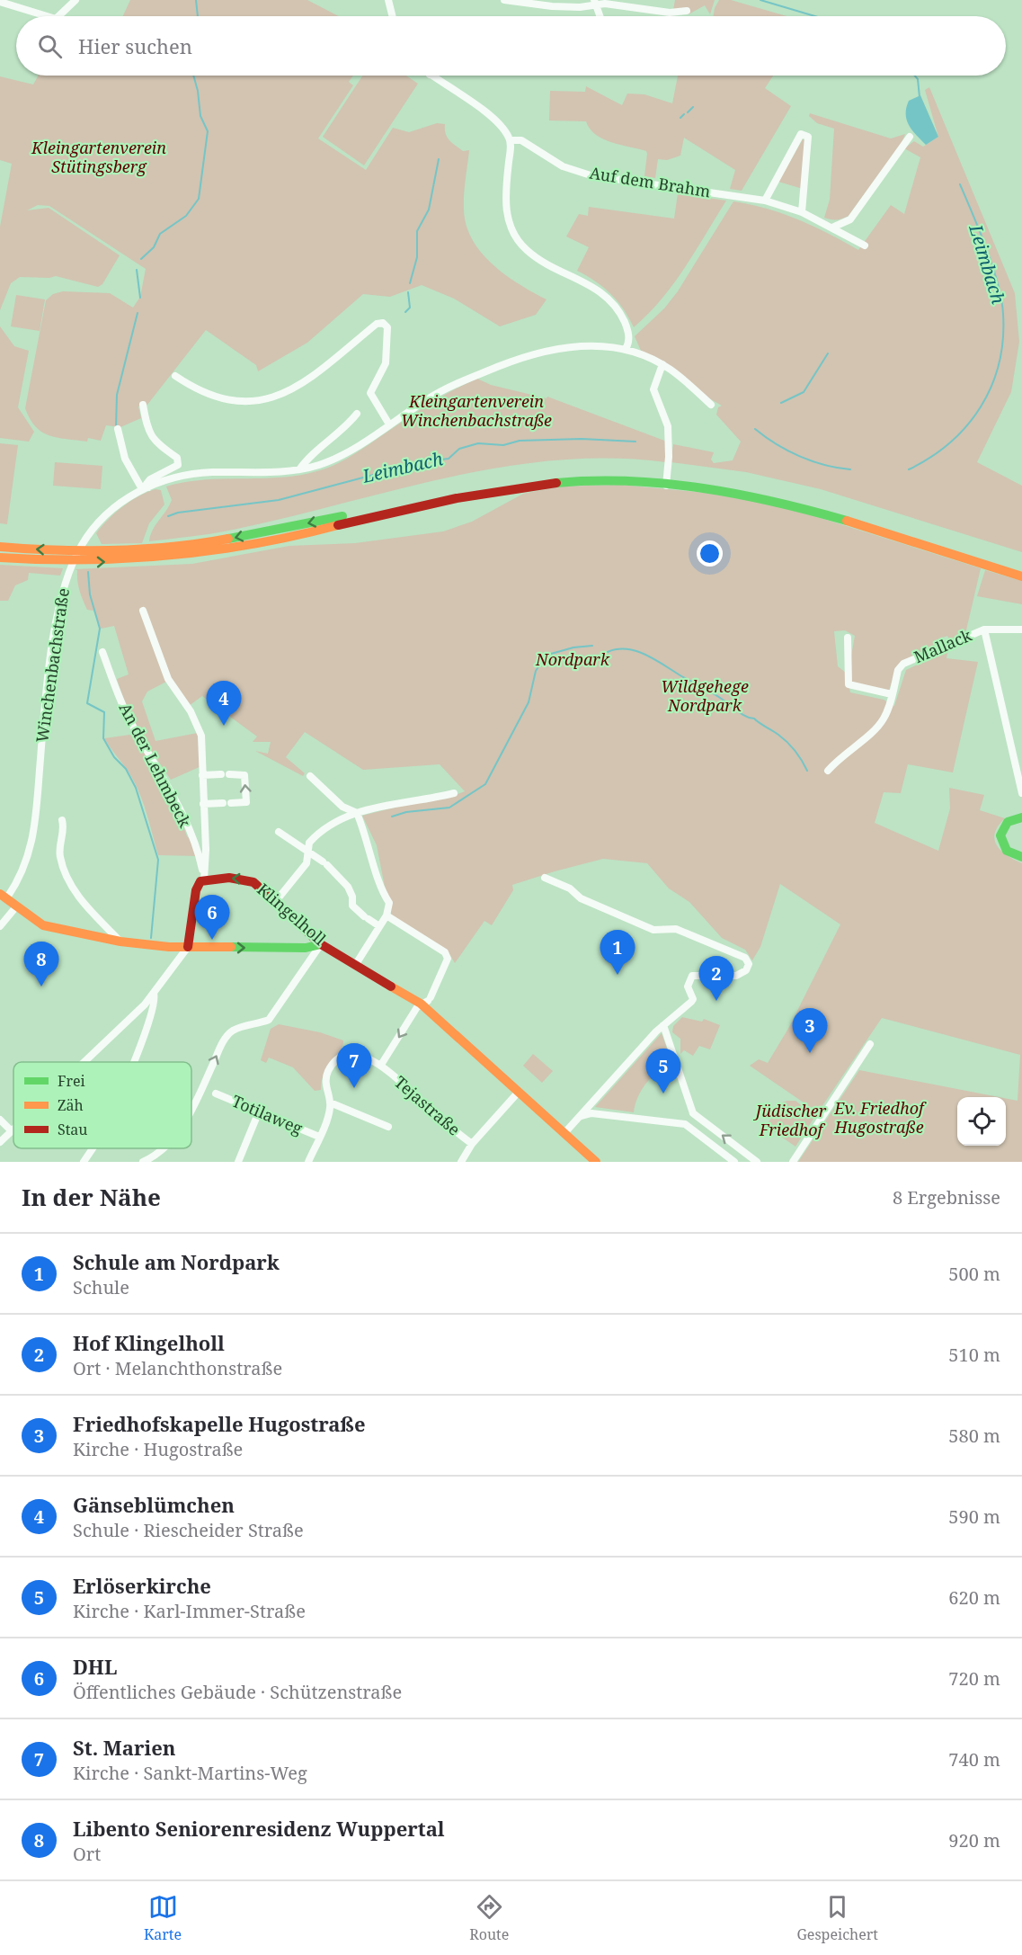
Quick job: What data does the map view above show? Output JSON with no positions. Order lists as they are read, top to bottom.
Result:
{
  "streets": {
    "main road": ["Klingelholl"],
    "street": [
      "Auf dem Brahm",
      "Mallack",
      "Winchenbachstraße",
      "An der Lehmbeck",
      "Tejastraße",
      "Totilaweg"
    ]
  },
  "crossings": [
    ["An der Lehmbeck", "Klingelholl"]
  ],
  "water": ["Leimbach"],
  "parks": [
    "Kleingartenverein Stütingsberg",
    "Kleingartenverein Winchenbachstraße",
    "Nordpark",
    "Wildgehege Nordpark",
    "Ev. Friedhof Hugostraße",
    "Jüdischer Friedhof"
  ],
  "legend": ["Frei", "Zäh", "Stau"],
  "page": {
    "search": "Hier suchen",
    "pins": [
      "4",
      "6",
      "1",
      "8",
      "2",
      "3",
      "7",
      "5"
    ],
    "heading": ["In der Nähe", "8 Ergebnisse"],
    "list": [
      {
        "mark": "1",
        "name": "Schule am Nordpark",
        "note": "Schule",
        "value": "500 m"
      },
      {
        "mark": "2",
        "name": "Hof Klingelholl",
        "note": "Ort · Melanchthonstraße",
        "value": "510 m"
      },
      {
        "mark": "3",
        "name": "Friedhofskapelle Hugostraße",
        "note": "Kirche · Hugostraße",
        "value": "580 m"
      },
      {
        "mark": "4",
        "name": "Gänseblümchen",
        "note": "Schule · Riescheider Straße",
        "value": "590 m"
      },
      {
        "mark": "5",
        "name": "Erlöserkirche",
        "note": "Kirche · Karl-Immer-Straße",
        "value": "620 m"
      },
      {
        "mark": "6",
        "name": "DHL",
        "note": "Öffentliches Gebäude · Schützenstraße",
        "value": "720 m"
      },
      {
        "mark": "7",
        "name": "St. Marien",
        "note": "Kirche · Sankt-Martins-Weg",
        "value": "740 m"
      },
      {
        "mark": "8",
        "name": "Libento Seniorenresidenz Wuppertal",
        "note": "Ort",
        "value": "920 m"
      }
    ],
    "nav": ["Karte", "Route", "Gespeichert"]
  }
}
